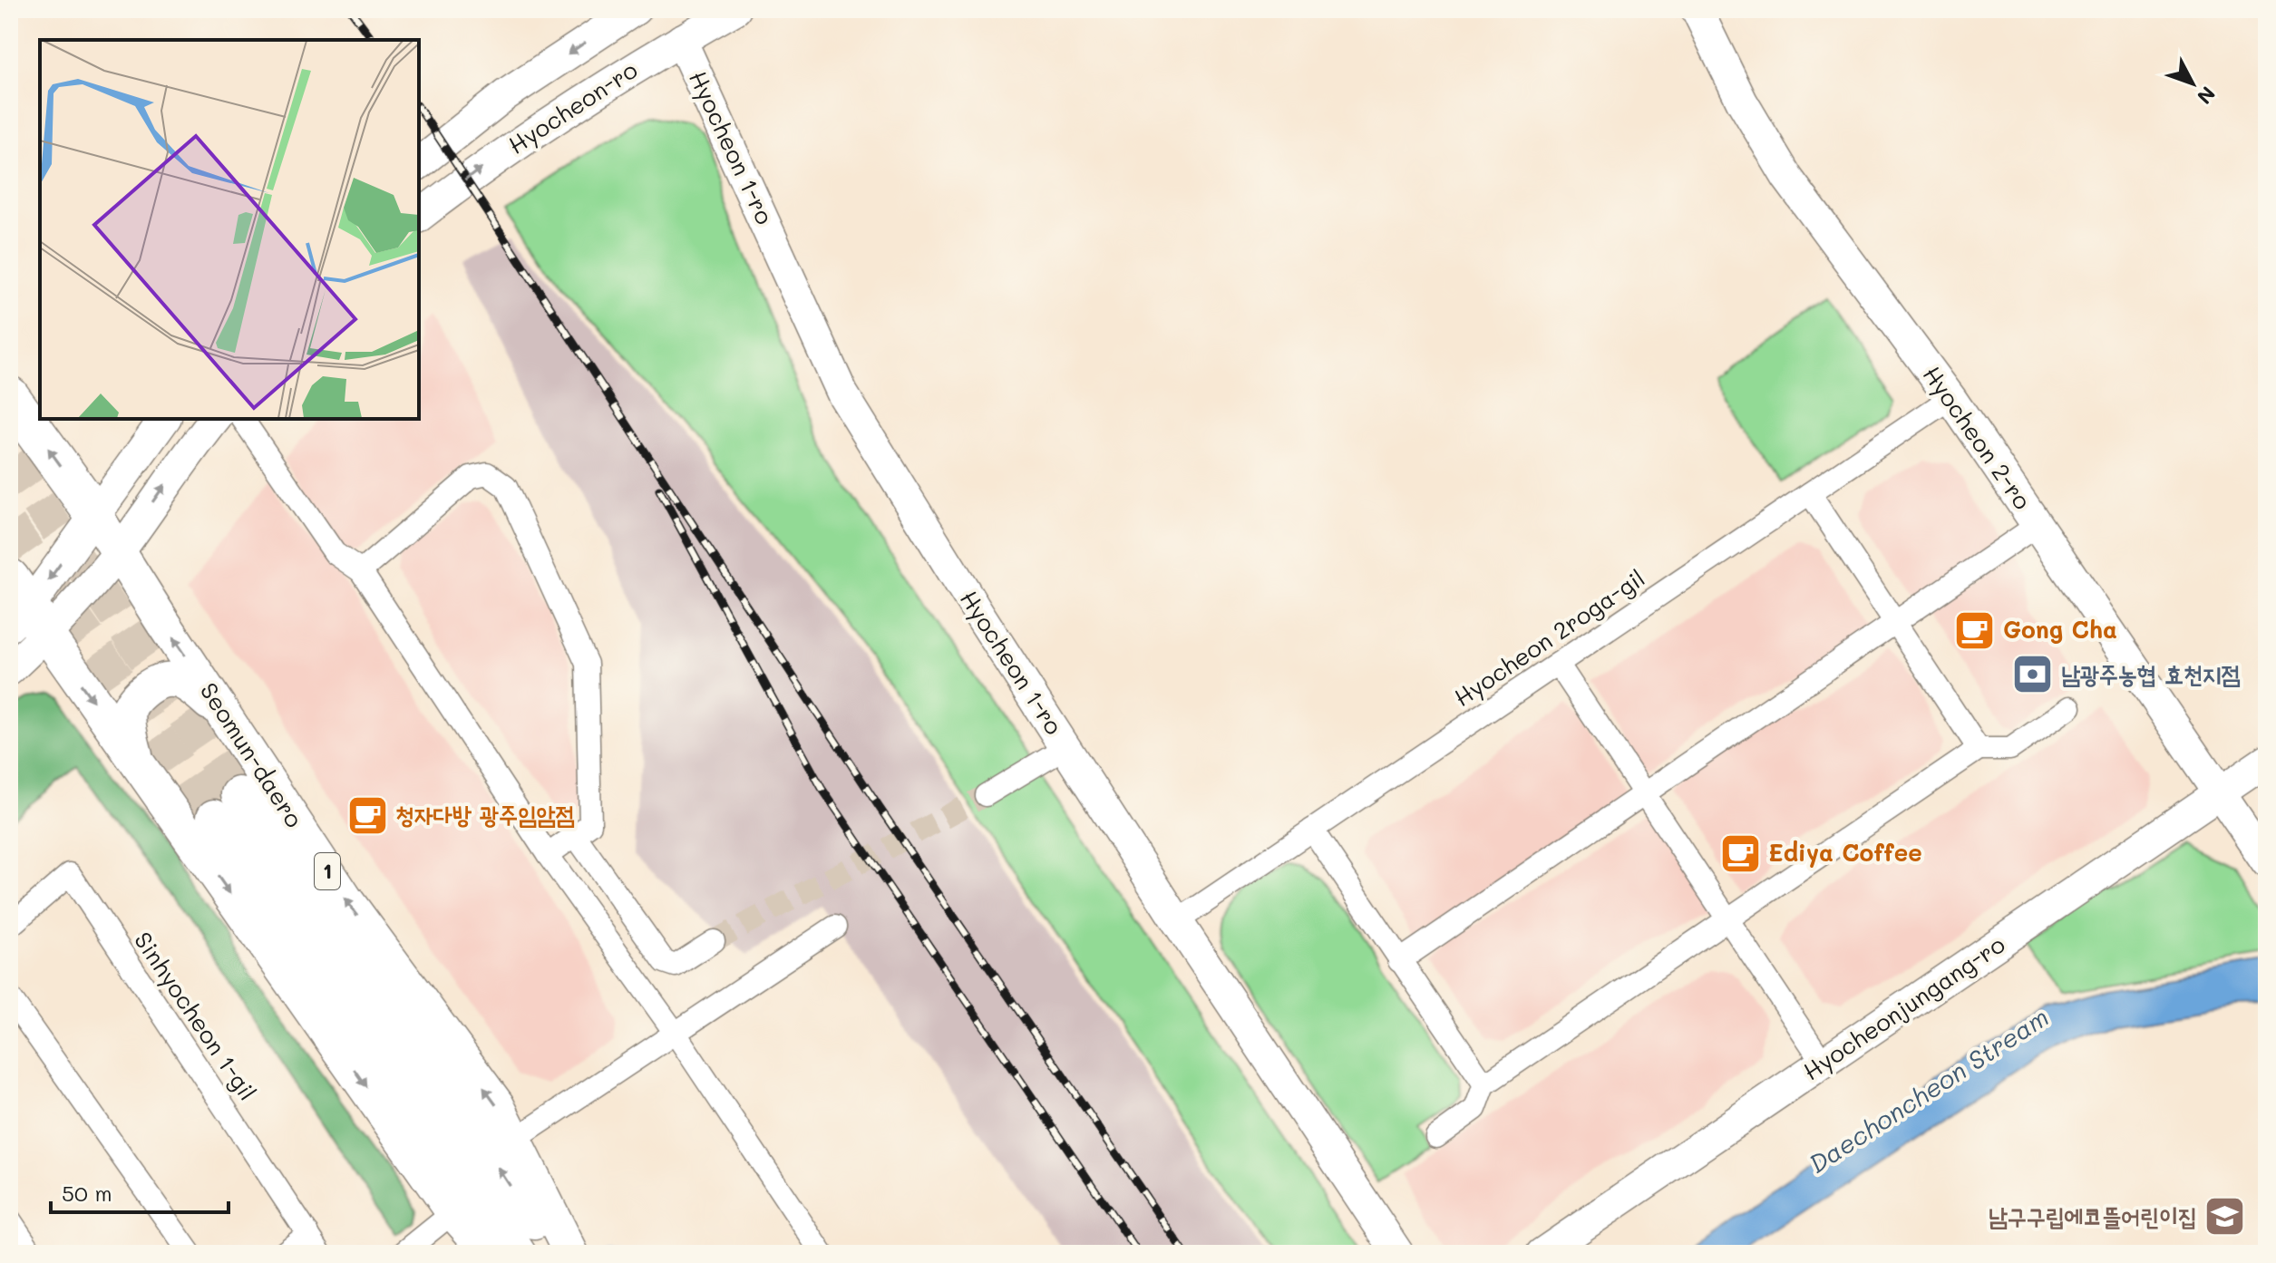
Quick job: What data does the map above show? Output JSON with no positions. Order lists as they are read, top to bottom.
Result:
{
  "streets": {
    "highway": ["Seomun-daero", "1"],
    "street": [
      "Hyocheon-ro",
      "Hyocheon 1-ro",
      "Hyocheon 2-ro",
      "Hyocheon 2roga-gil",
      "Hyocheonjungang-ro",
      "Sinhyocheon 1-gil"
    ]
  },
  "crossings": [
    ["Hyocheon-ro", "Hyocheon 1-ro"],
    ["Hyocheon 1-ro", "Hyocheon 2roga-gil"],
    ["Hyocheon 2-ro", "Hyocheon 2roga-gil"],
    ["Hyocheon 2-ro", "Hyocheonjungang-ro"]
  ],
  "one_way": ["Seomun-daero"],
  "water": ["Daechoncheon Stream"],
  "places": {
    "cafe": ["Gong Cha", "청자다방 광주임암점", "Ediya Coffee"],
    "bank": ["남광주농협 효천지점"],
    "school or university": ["남구구립에코뜰어린이집"]
  },
  "scale_bar": "50 m",
  "north": "bottom right"
}
